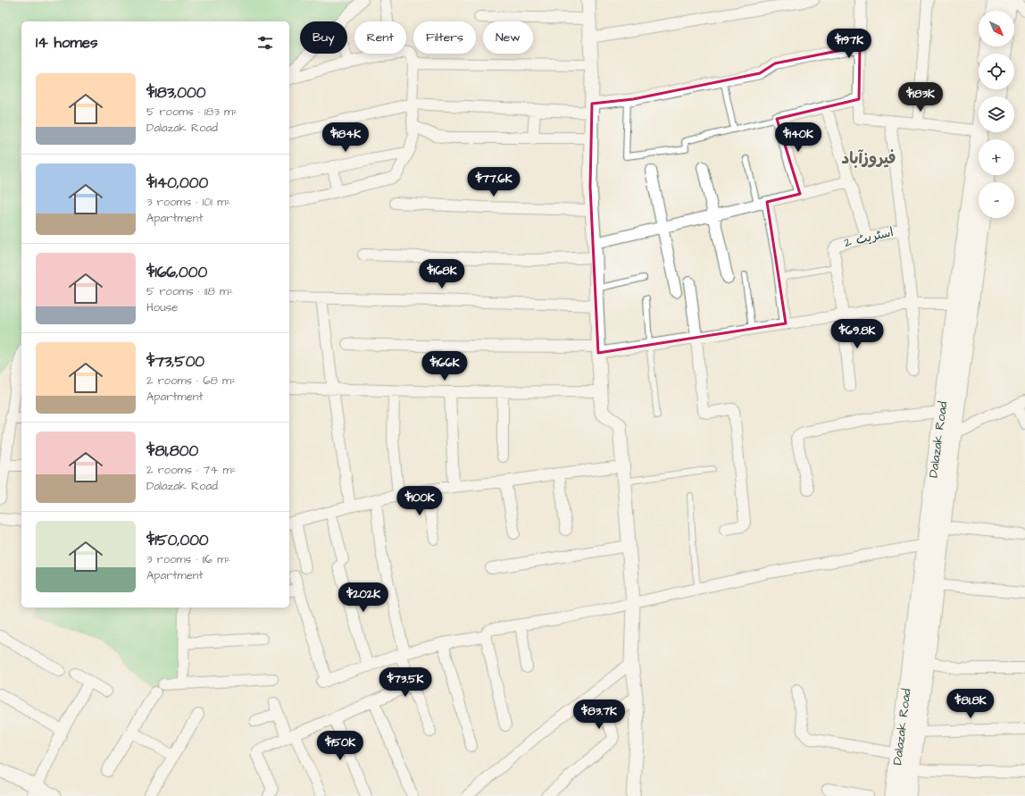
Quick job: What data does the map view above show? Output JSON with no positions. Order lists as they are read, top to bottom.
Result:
{
  "streets": {
    "main road": ["Dalazak Road"],
    "street": ["اسٹریٹ 2"]
  },
  "districts": ["فیروزآباد"],
  "north": "bottom right",
  "page": {
    "map_buttons": ["+", "−"],
    "chip": [
      "Buy",
      "Rent",
      "Filters",
      "New"
    ],
    "heading": "14 homes",
    "price": [
      "$197K",
      "$183K",
      "$184K",
      "$140K",
      "$77.6K",
      "$168K",
      "$69.8K",
      "$166K",
      "$100K",
      "$202K",
      "$73.5K",
      "$81.8K",
      "$83.7K",
      "$150K"
    ],
    "list": [
      {
        "name": "$183,000",
        "note": "5 rooms · 183 m² · Dalazak Road"
      },
      {
        "name": "$140,000",
        "note": "3 rooms · 101 m² · Apartment"
      },
      {
        "name": "$166,000",
        "note": "5 rooms · 118 m² · House"
      },
      {
        "name": "$73,500",
        "note": "2 rooms · 68 m² · Apartment"
      },
      {
        "name": "$81,800",
        "note": "2 rooms · 74 m² · Dalazak Road"
      },
      {
        "name": "$150,000",
        "note": "3 rooms · 116 m² · Apartment"
      }
    ]
  }
}
